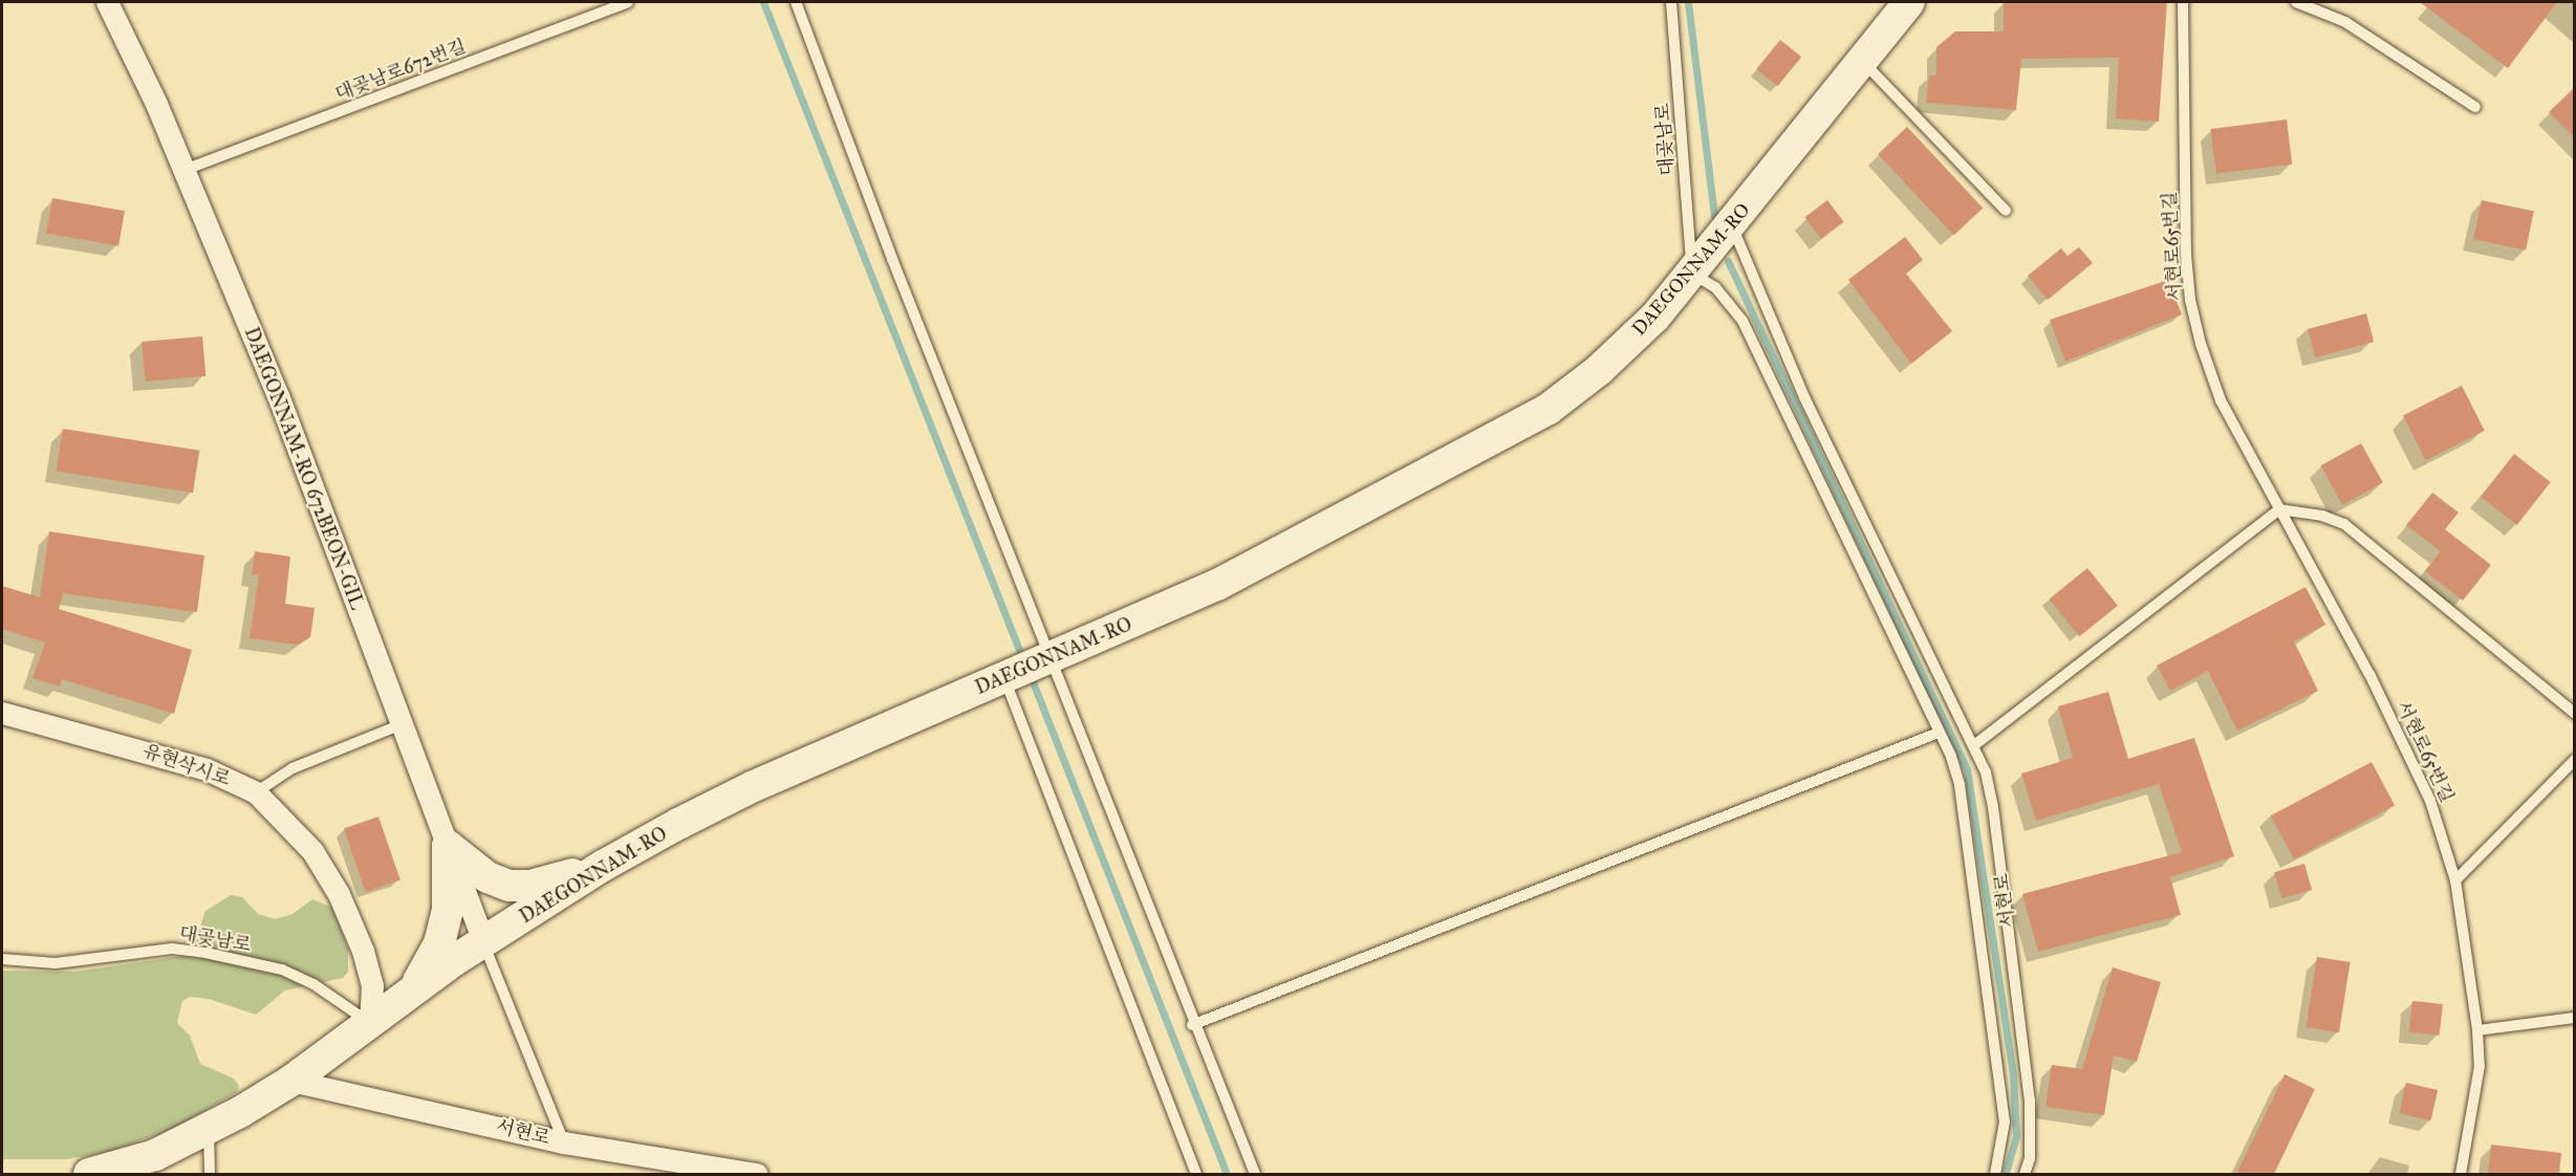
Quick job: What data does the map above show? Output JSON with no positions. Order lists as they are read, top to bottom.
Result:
{
  "streets": {
    "street": [
      "DAEGONNAM-RO",
      "DAEGONNAM-RO 672BEON-GIL",
      "유현삭시로",
      "서현로"
    ],
    "lane": ["대곶남로672번길", "대곶남로", "서현로65번길"]
  },
  "crossings": [
    ["대곶남로672번길", "DAEGONNAM-RO 672BEON-GIL"],
    ["대곶남로", "DAEGONNAM-RO"],
    ["대곶남로", "유현삭시로"],
    ["DAEGONNAM-RO", "DAEGONNAM-RO 672BEON-GIL"],
    ["DAEGONNAM-RO", "유현삭시로"],
    ["DAEGONNAM-RO", "서현로"]
  ]
}
